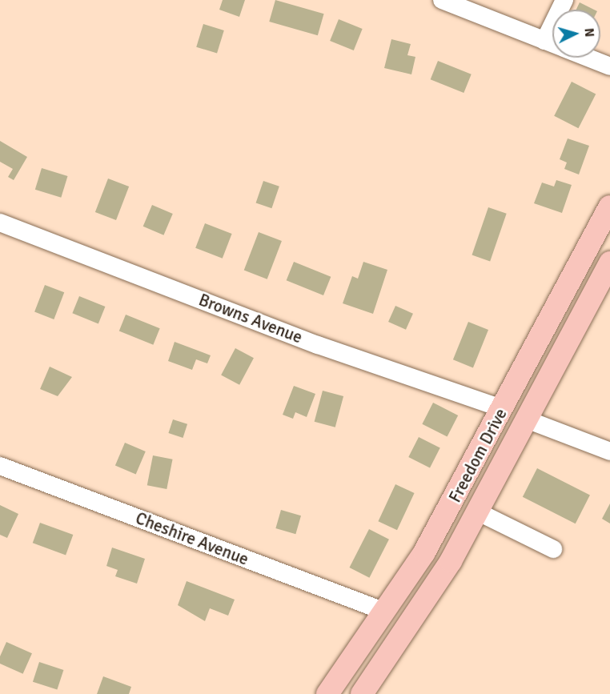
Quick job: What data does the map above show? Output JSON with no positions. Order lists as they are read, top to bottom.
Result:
{
  "streets": {
    "main road": ["Freedom Drive"],
    "street": ["Browns Avenue", "Cheshire Avenue"]
  },
  "crossings": [
    ["Browns Avenue", "Freedom Drive"],
    ["Freedom Drive", "Cheshire Avenue"]
  ],
  "north": "right"
}
